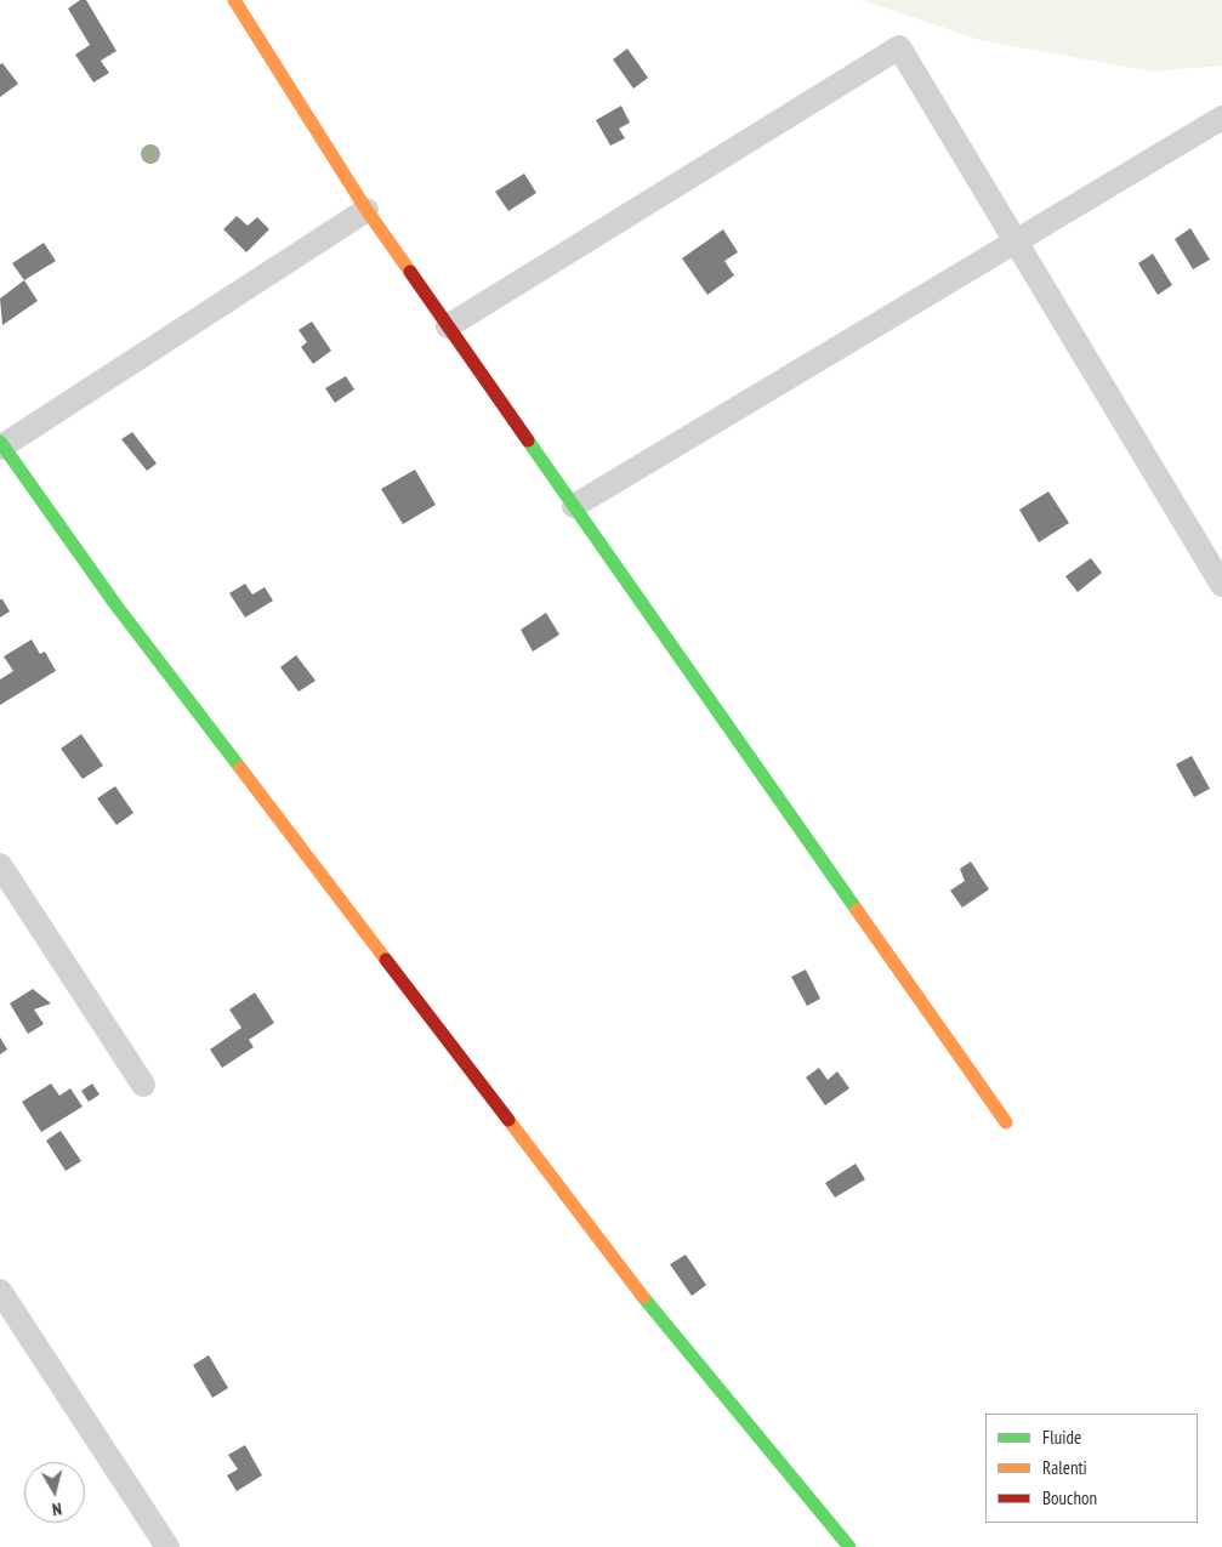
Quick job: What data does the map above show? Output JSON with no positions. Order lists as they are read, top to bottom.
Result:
{
  "legend": ["Fluide", "Ralenti", "Bouchon"],
  "north": "bottom"
}
